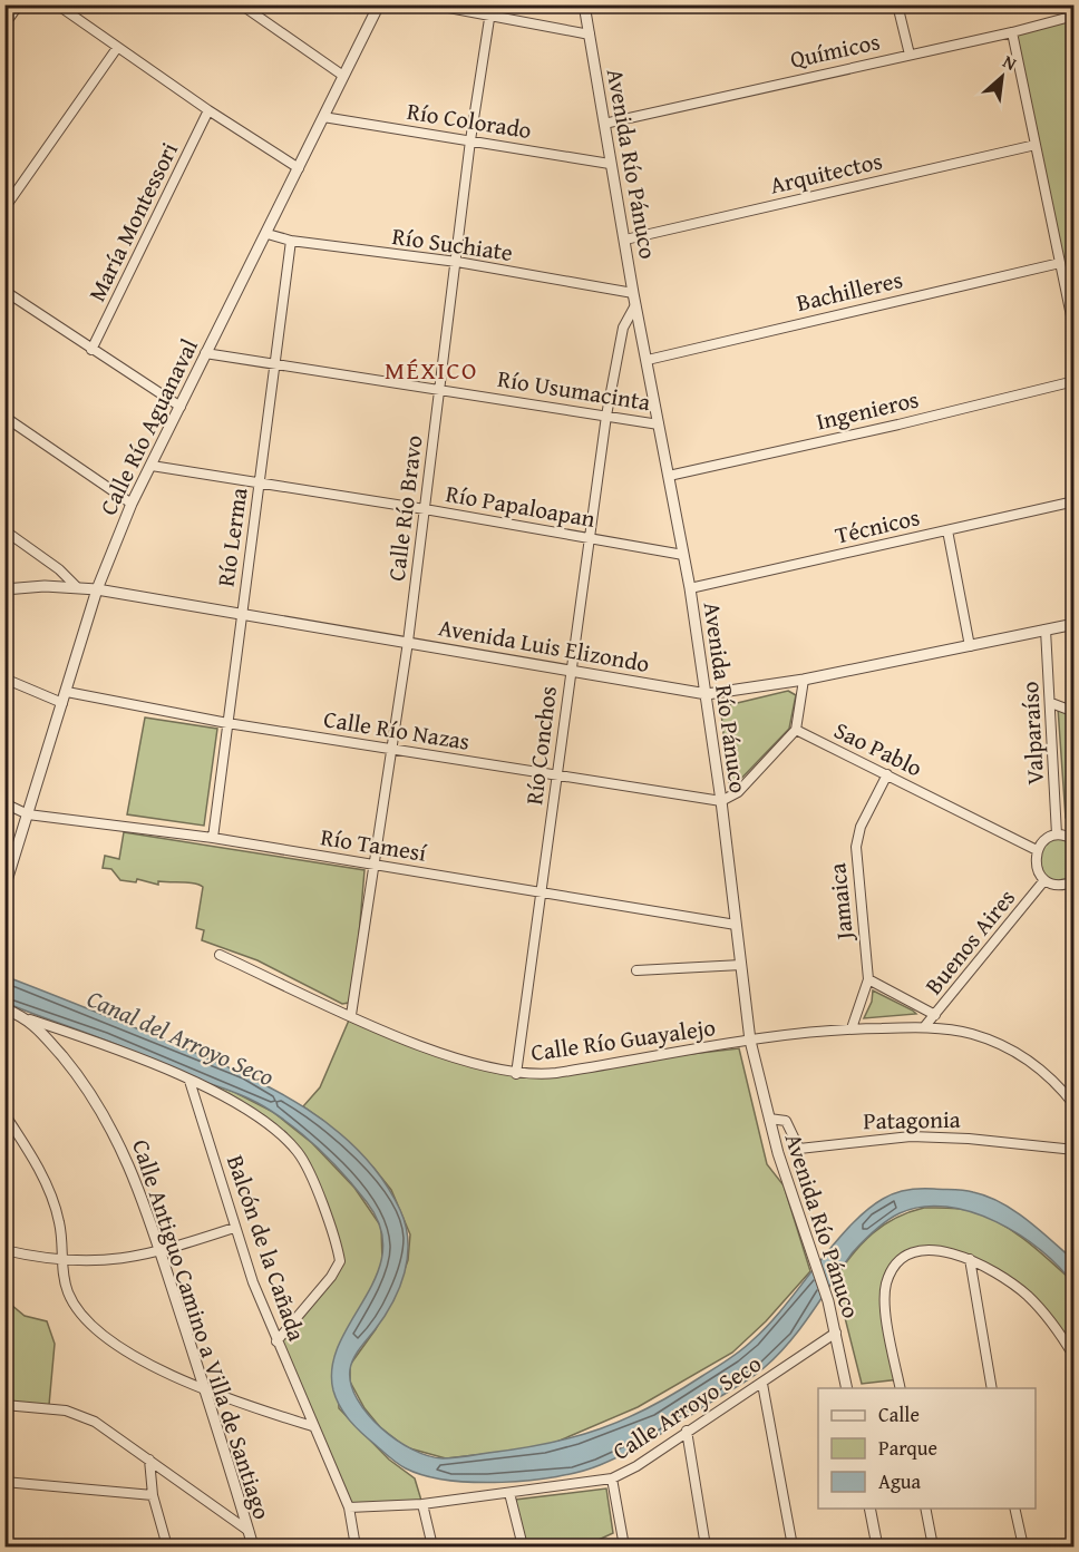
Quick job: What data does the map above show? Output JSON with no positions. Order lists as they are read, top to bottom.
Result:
{
  "streets": {
    "street": [
      "Químicos",
      "Río Colorado",
      "Avenida Río Pánuco",
      "Arquitectos",
      "María Montessori",
      "Río Suchiate",
      "Bachilleres",
      "Río Usumacinta",
      "Ingenieros",
      "Calle Río Aguanaval",
      "Río Papaloapan",
      "Calle Río Bravo",
      "Técnicos",
      "Río Lerma",
      "Avenida Luis Elizondo",
      "Calle Río Nazas",
      "Valparaíso",
      "Río Conchos",
      "Sao Pablo",
      "Río Tamesí",
      "Jamaica",
      "Buenos Aires",
      "Calle Río Guayalejo",
      "Patagonia",
      "Balcón de la Cañada",
      "Calle Antiguo Camino a Villa de Santiago",
      "Calle Arroyo Seco"
    ]
  },
  "crossings": [
    ["Químicos", "Avenida Río Pánuco"],
    ["Río Colorado", "Avenida Río Pánuco"],
    ["Río Colorado", "Calle Río Aguanaval"],
    ["Río Colorado", "Calle Río Bravo"],
    ["Avenida Río Pánuco", "Arquitectos"],
    ["Avenida Río Pánuco", "Río Suchiate"],
    ["Avenida Río Pánuco", "Bachilleres"],
    ["Avenida Río Pánuco", "Río Usumacinta"],
    ["Avenida Río Pánuco", "Ingenieros"],
    ["Avenida Río Pánuco", "Río Papaloapan"],
    ["Avenida Río Pánuco", "Técnicos"],
    ["Avenida Río Pánuco", "Avenida Luis Elizondo"],
    ["Avenida Río Pánuco", "Calle Río Nazas"],
    ["Avenida Río Pánuco", "Río Conchos"],
    ["Avenida Río Pánuco", "Río Tamesí"],
    ["Avenida Río Pánuco", "Calle Río Guayalejo"],
    ["Avenida Río Pánuco", "Patagonia"],
    ["Avenida Río Pánuco", "Calle Arroyo Seco"],
    ["Río Suchiate", "Calle Río Aguanaval"],
    ["Río Suchiate", "Calle Río Bravo"],
    ["Río Suchiate", "Río Lerma"],
    ["Río Usumacinta", "Calle Río Aguanaval"],
    ["Río Usumacinta", "Calle Río Bravo"],
    ["Río Usumacinta", "Río Lerma"],
    ["Río Usumacinta", "Río Conchos"],
    ["Calle Río Aguanaval", "Río Papaloapan"],
    ["Calle Río Aguanaval", "Avenida Luis Elizondo"],
    ["Calle Río Aguanaval", "Calle Río Nazas"],
    ["Calle Río Aguanaval", "Río Tamesí"],
    ["Río Papaloapan", "Calle Río Bravo"],
    ["Río Papaloapan", "Río Lerma"],
    ["Río Papaloapan", "Río Conchos"],
    ["Calle Río Bravo", "Avenida Luis Elizondo"],
    ["Calle Río Bravo", "Calle Río Nazas"],
    ["Calle Río Bravo", "Río Tamesí"],
    ["Calle Río Bravo", "Calle Río Guayalejo"],
    ["Río Lerma", "Avenida Luis Elizondo"],
    ["Río Lerma", "Calle Río Nazas"],
    ["Río Lerma", "Río Tamesí"],
    ["Avenida Luis Elizondo", "Valparaíso"],
    ["Avenida Luis Elizondo", "Río Conchos"],
    ["Calle Río Nazas", "Río Conchos"],
    ["Río Conchos", "Río Tamesí"],
    ["Río Conchos", "Calle Río Guayalejo"],
    ["Sao Pablo", "Jamaica"],
    ["Jamaica", "Calle Río Guayalejo"],
    ["Buenos Aires", "Calle Río Guayalejo"],
    ["Balcón de la Cañada", "Calle Arroyo Seco"]
  ],
  "districts": ["MÉXICO"],
  "water": ["Canal del Arroyo Seco"],
  "legend": ["Calle", "Parque", "Agua"],
  "north": "top right"
}
